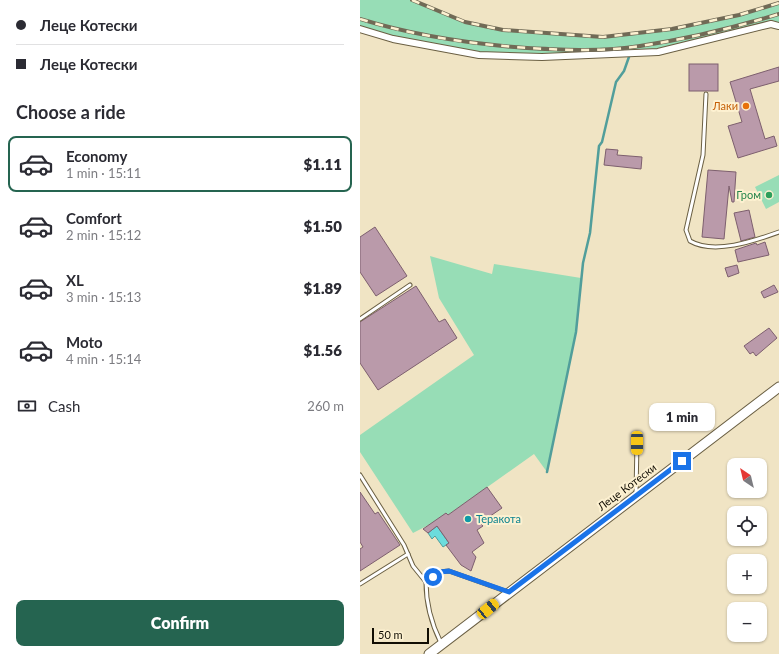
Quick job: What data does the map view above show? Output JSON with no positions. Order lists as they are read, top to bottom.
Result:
{
  "streets": {
    "main road": ["Леце Котески"]
  },
  "places": ["Лаки", "Гром", "Теракота"],
  "scale_bar": "50 m",
  "north": "top left",
  "page": {
    "banner": ["Леце Котески", "Леце Котески"],
    "heading": "Choose a ride",
    "list": [
      {
        "name": "Economy",
        "note": "1 min · 15:11",
        "value": "$1.11"
      },
      {
        "name": "Comfort",
        "note": "2 min · 15:12",
        "value": "$1.50"
      },
      {
        "name": "XL",
        "note": "3 min · 15:13",
        "value": "$1.89"
      },
      {
        "name": "Moto",
        "note": "4 min · 15:14",
        "value": "$1.56"
      }
    ],
    "pay": ["Cash", "260 m"],
    "bubble": "1 min",
    "map_buttons": ["+", "−"],
    "buttons": "Confirm",
    "scale": "50 m"
  }
}
